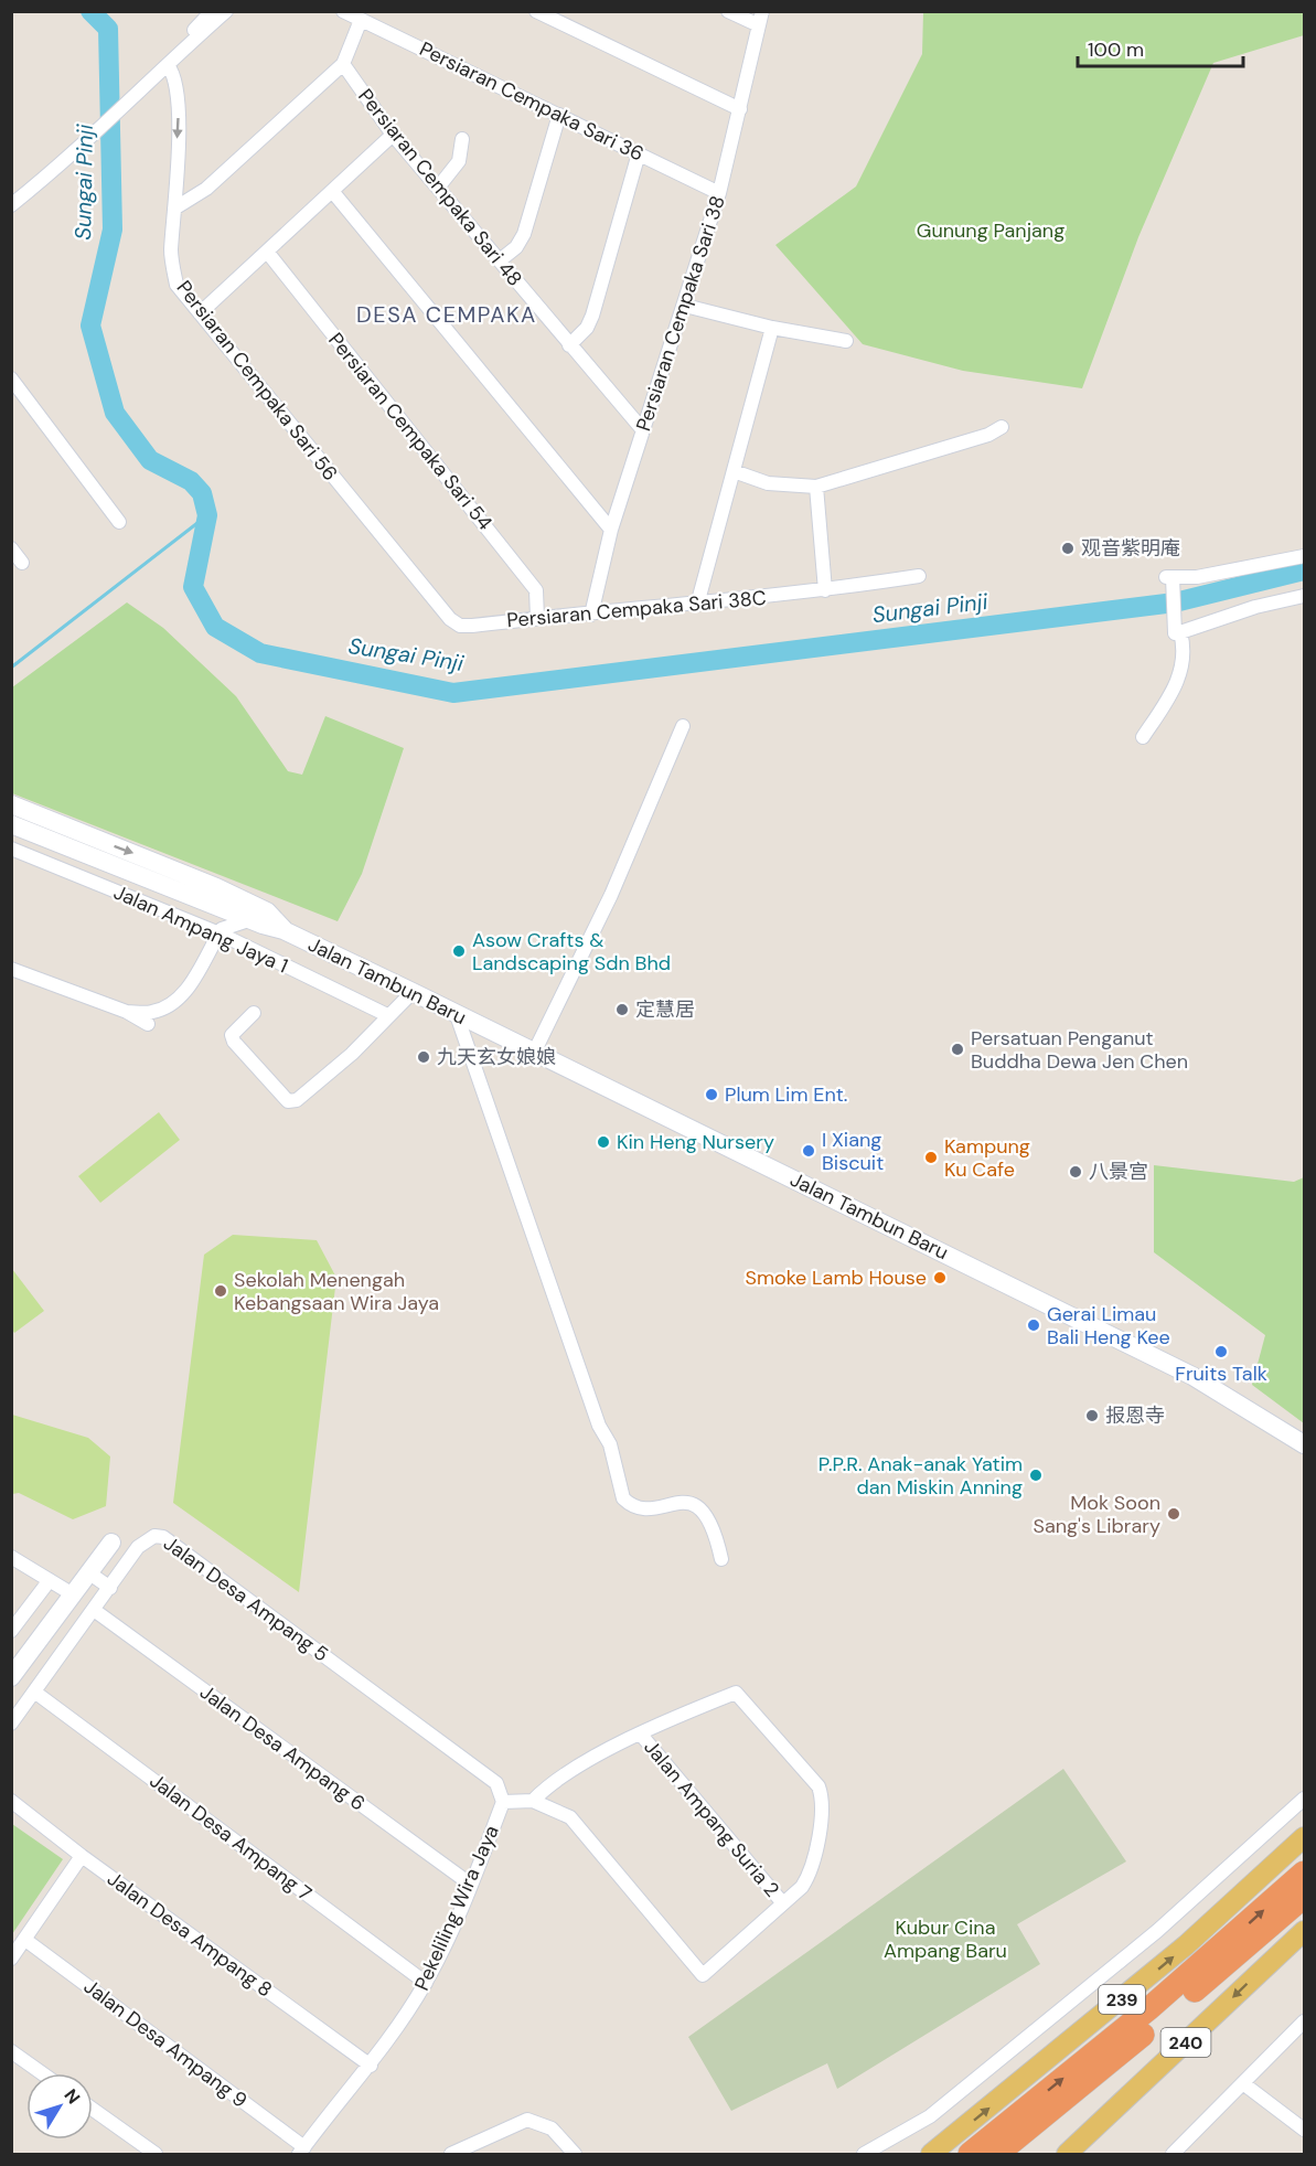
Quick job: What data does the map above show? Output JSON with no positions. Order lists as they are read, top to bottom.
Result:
{
  "streets": {
    "main road": ["Jalan Tambun Baru", "239", "240"],
    "street": [
      "Persiaran Cempaka Sari 36",
      "Persiaran Cempaka Sari 48",
      "Persiaran Cempaka Sari 38",
      "Persiaran Cempaka Sari 56",
      "Persiaran Cempaka Sari 54",
      "Persiaran Cempaka Sari 38C",
      "Jalan Ampang Jaya 1",
      "Jalan Desa Ampang 5",
      "Jalan Desa Ampang 6",
      "Jalan Ampang Suria 2",
      "Jalan Desa Ampang 7",
      "Pekeliling Wira Jaya",
      "Jalan Desa Ampang 8",
      "Jalan Desa Ampang 9"
    ]
  },
  "crossings": [
    ["Persiaran Cempaka Sari 36", "Persiaran Cempaka Sari 38"],
    ["Persiaran Cempaka Sari 48", "Persiaran Cempaka Sari 38"],
    ["Persiaran Cempaka Sari 38", "Persiaran Cempaka Sari 38C"],
    ["Persiaran Cempaka Sari 56", "Persiaran Cempaka Sari 38C"],
    ["Persiaran Cempaka Sari 54", "Persiaran Cempaka Sari 38C"],
    ["Jalan Desa Ampang 5", "Jalan Desa Ampang 6"],
    ["Jalan Desa Ampang 5", "Jalan Desa Ampang 7"],
    ["Jalan Desa Ampang 5", "Pekeliling Wira Jaya"],
    ["Jalan Desa Ampang 6", "Pekeliling Wira Jaya"],
    ["Jalan Desa Ampang 7", "Pekeliling Wira Jaya"],
    ["Pekeliling Wira Jaya", "Jalan Desa Ampang 8"],
    ["Pekeliling Wira Jaya", "Jalan Desa Ampang 9"]
  ],
  "districts": ["DESA CEMPAKA"],
  "water": ["Sungai Pinji"],
  "parks": ["Gunung Panjang", "Kubur Cina Ampang Baru"],
  "places": [
    "观音紫明庵",
    "Asow Crafts & Landscaping Sdn Bhd",
    "定慧居",
    "Persatuan Penganut Buddha Dewa Jen Chen",
    "九天玄女娘娘",
    "Plum Lim Ent.",
    "Kin Heng Nursery",
    "I Xiang Biscuit",
    "Kampung Ku Cafe",
    "八景宫",
    "Smoke Lamb House",
    "Sekolah Menengah Kebangsaan Wira Jaya",
    "Gerai Limau Bali Heng Kee",
    "Fruits Talk",
    "报恩寺",
    "P.P.R. Anak-anak Yatim dan Miskin Anning",
    "Mok Soon Sang's Library"
  ],
  "scale_bar": "100 m",
  "north": "top right"
}
